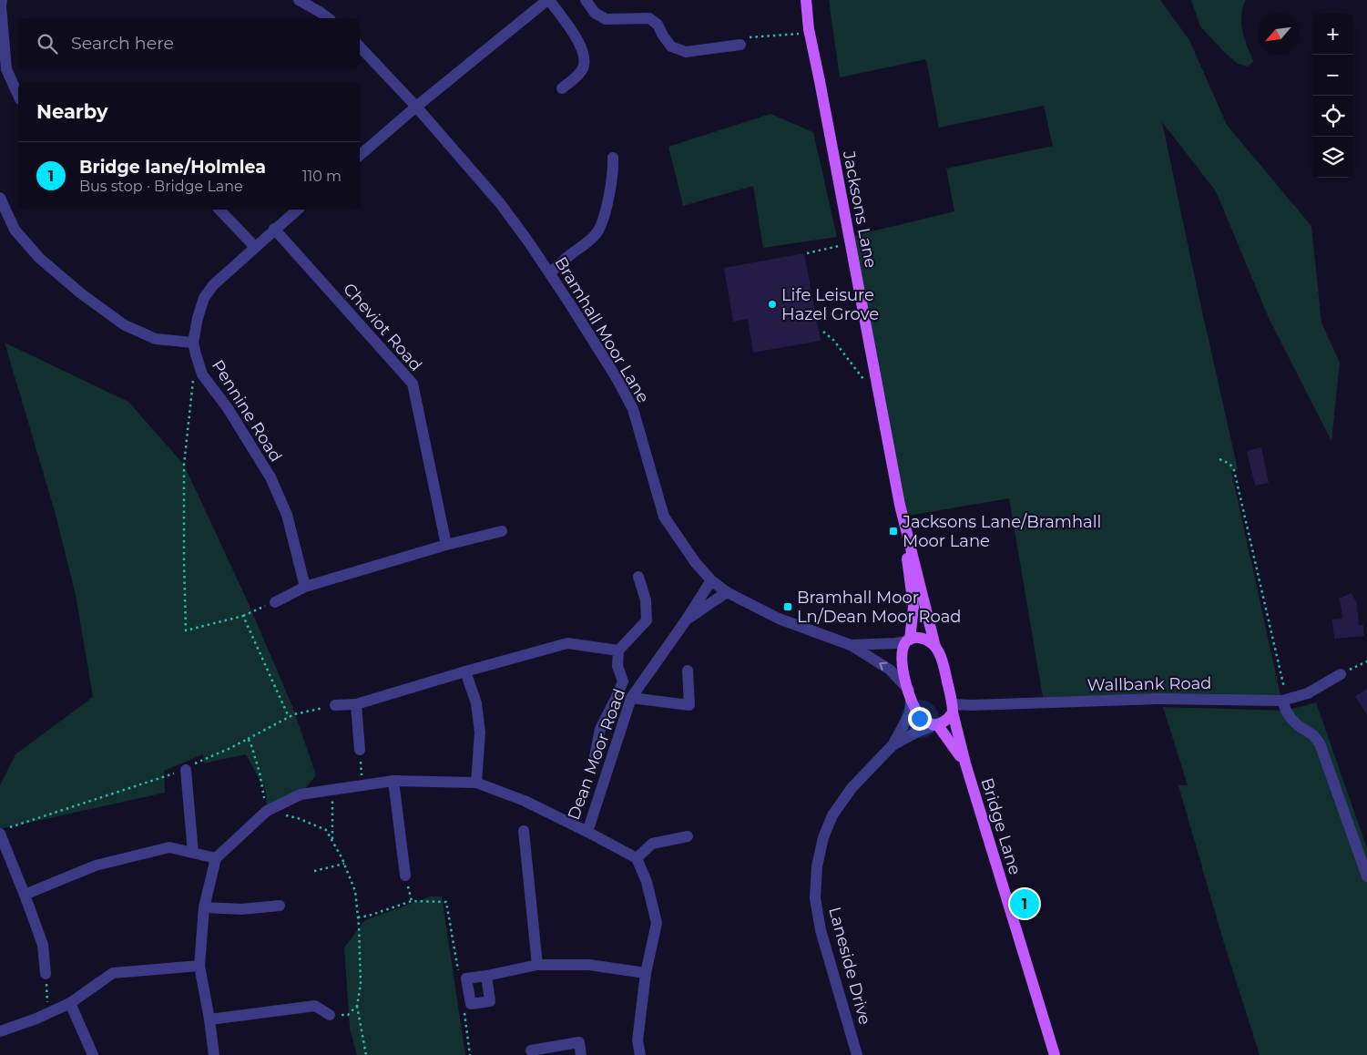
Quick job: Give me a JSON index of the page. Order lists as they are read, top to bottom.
{
  "streets": {
    "main road": ["Jacksons Lane", "Bridge Lane"],
    "street": [
      "Cheviot Road",
      "Bramhall Moor Lane",
      "Pennine Road",
      "Wallbank Road",
      "Dean Moor Road",
      "Laneside Drive"
    ]
  },
  "crossings": [
    ["Jacksons Lane", "Bramhall Moor Lane"],
    ["Jacksons Lane", "Bridge Lane"],
    ["Jacksons Lane", "Laneside Drive"],
    ["Cheviot Road", "Pennine Road"],
    ["Bramhall Moor Lane", "Dean Moor Road"],
    ["Bramhall Moor Lane", "Bridge Lane"],
    ["Bramhall Moor Lane", "Laneside Drive"],
    ["Wallbank Road", "Bridge Lane"],
    ["Bridge Lane", "Laneside Drive"]
  ],
  "places": {
    "other": ["Life Leisure Hazel Grove"],
    "transit": ["Jacksons Lane/Bramhall Moor Lane", "Bramhall Moor Ln/Dean Moor Road"]
  },
  "north": "bottom left",
  "page": {
    "map_buttons": ["+", "−"],
    "search": "Search here",
    "heading": "Nearby",
    "list": [
      {
        "mark": "1",
        "name": "Bridge lane/Holmlea",
        "note": "Bus stop · Bridge Lane",
        "value": "110 m"
      }
    ],
    "pins": "1"
  }
}
